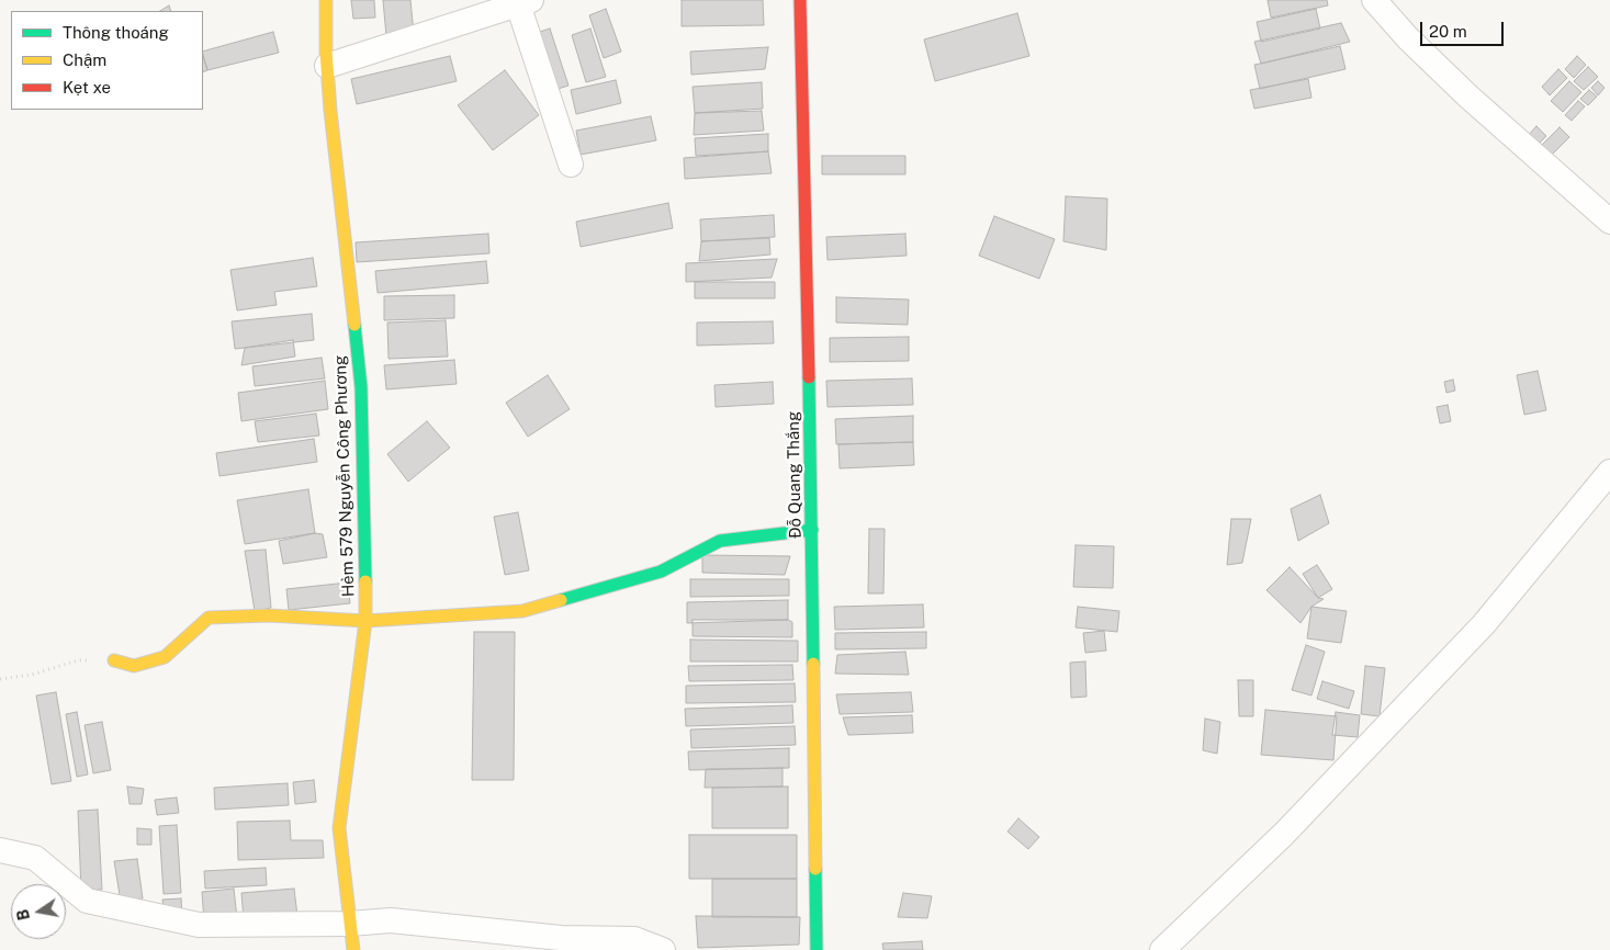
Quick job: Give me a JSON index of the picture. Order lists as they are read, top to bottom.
{
  "streets": {
    "street": ["Đỗ Quang Thắng", "Hẻm 579 Nguyễn Công Phương"]
  },
  "legend": ["Thông thoáng", "Chậm", "Kẹt xe"],
  "scale_bar": "20 m",
  "north": "left"
}
